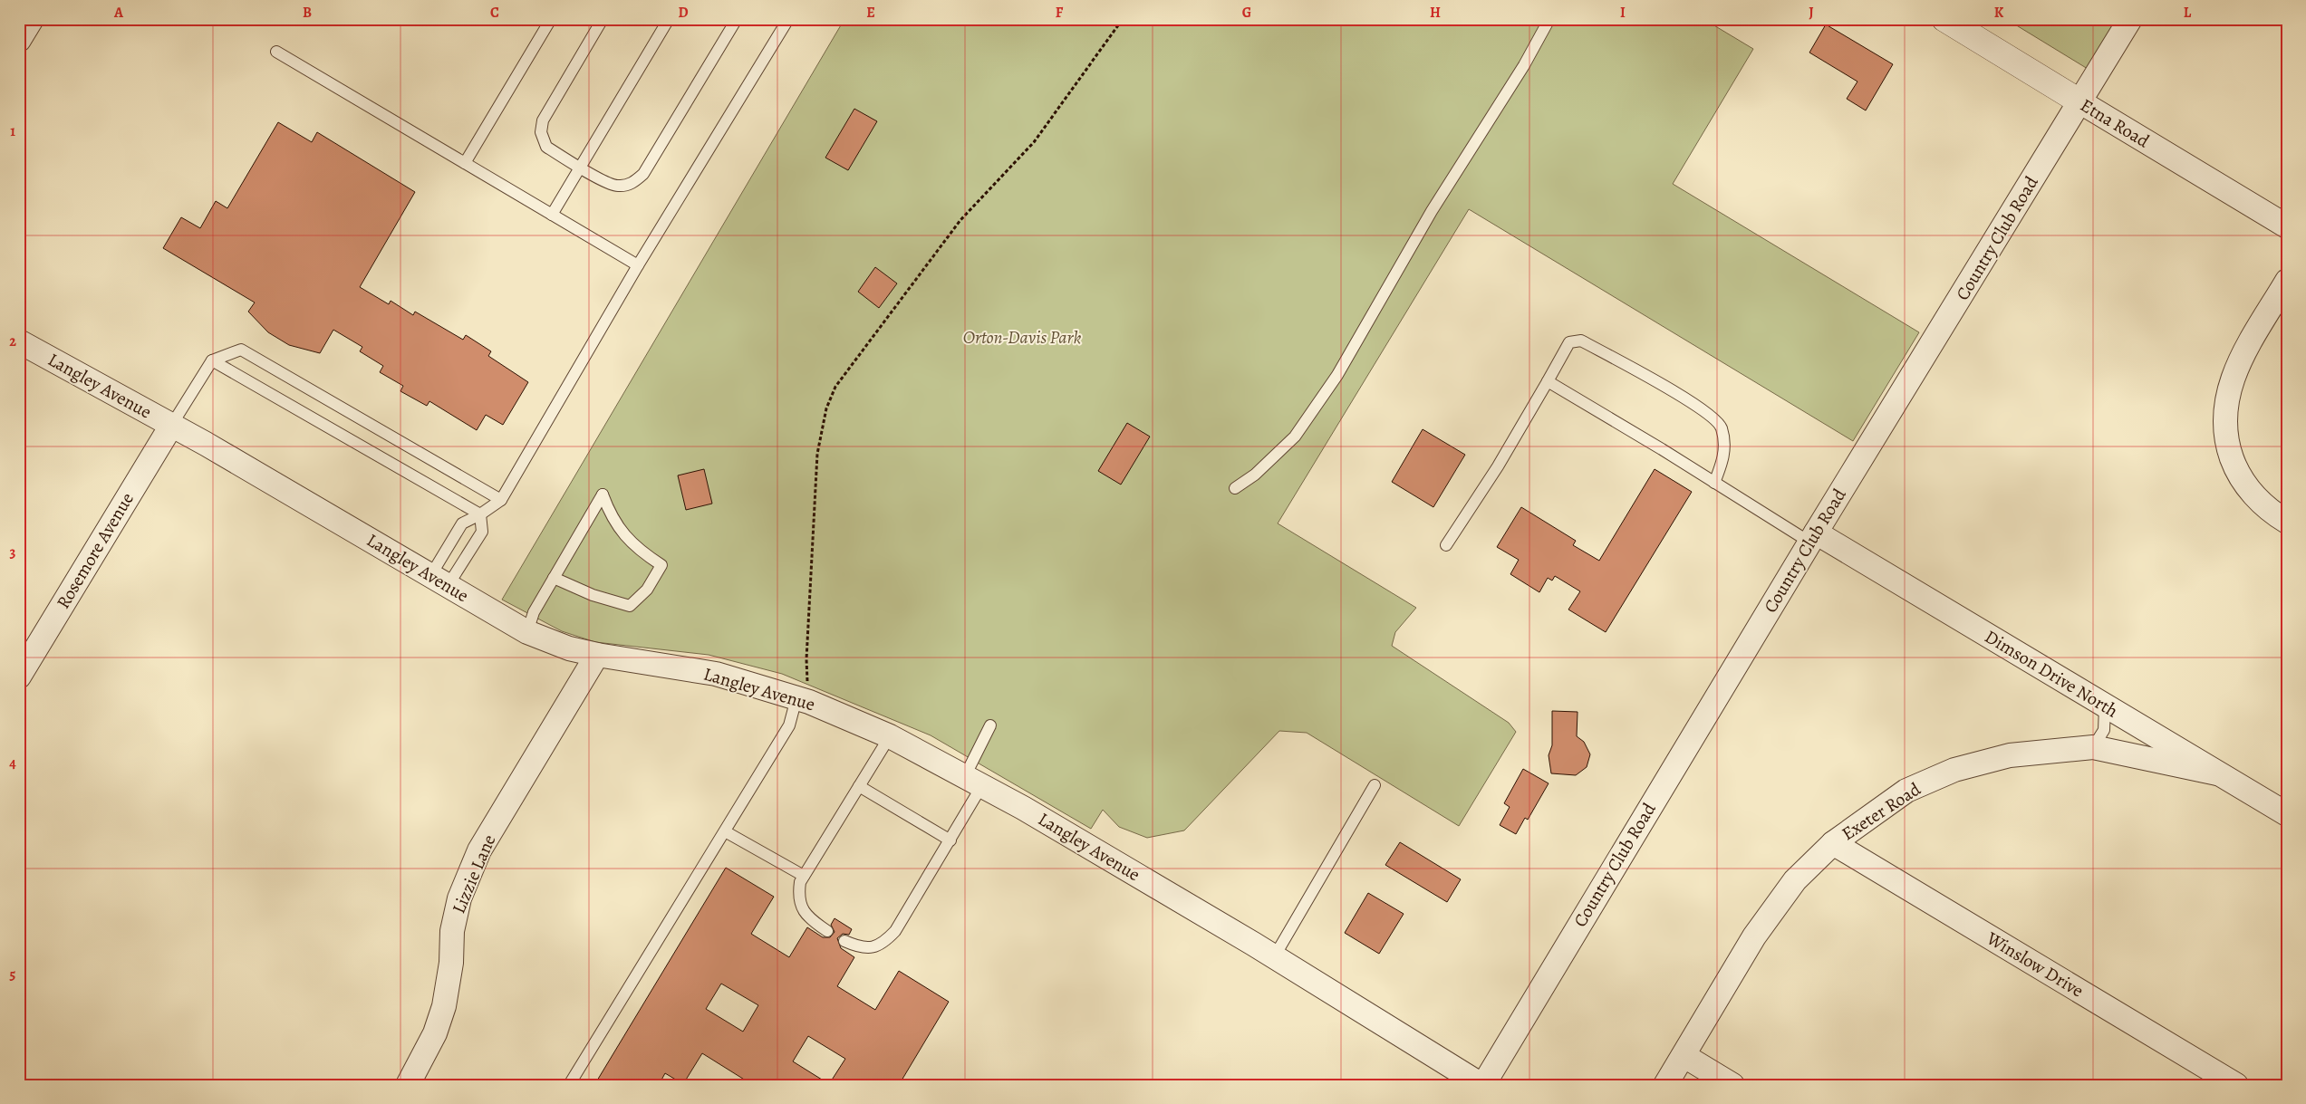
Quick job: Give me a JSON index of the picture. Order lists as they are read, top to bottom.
{
  "streets": {
    "street": [
      "Etna Road",
      "Country Club Road",
      "Langley Avenue",
      "Rosemore Avenue",
      "Dimson Drive North",
      "Exeter Road",
      "Lizzie Lane",
      "Winslow Drive"
    ]
  },
  "crossings": [
    ["Etna Road", "Country Club Road"],
    ["Country Club Road", "Langley Avenue"],
    ["Country Club Road", "Dimson Drive North"],
    ["Langley Avenue", "Rosemore Avenue"],
    ["Langley Avenue", "Lizzie Lane"],
    ["Dimson Drive North", "Exeter Road"],
    ["Exeter Road", "Winslow Drive"]
  ],
  "parks": ["Orton-Davis Park"],
  "grid": {
    "columns": [
      "A",
      "B",
      "C",
      "D",
      "E",
      "F",
      "G",
      "H",
      "I",
      "J",
      "K",
      "L"
    ],
    "rows": [
      "1",
      "2",
      "3",
      "4",
      "5"
    ]
  }
}
